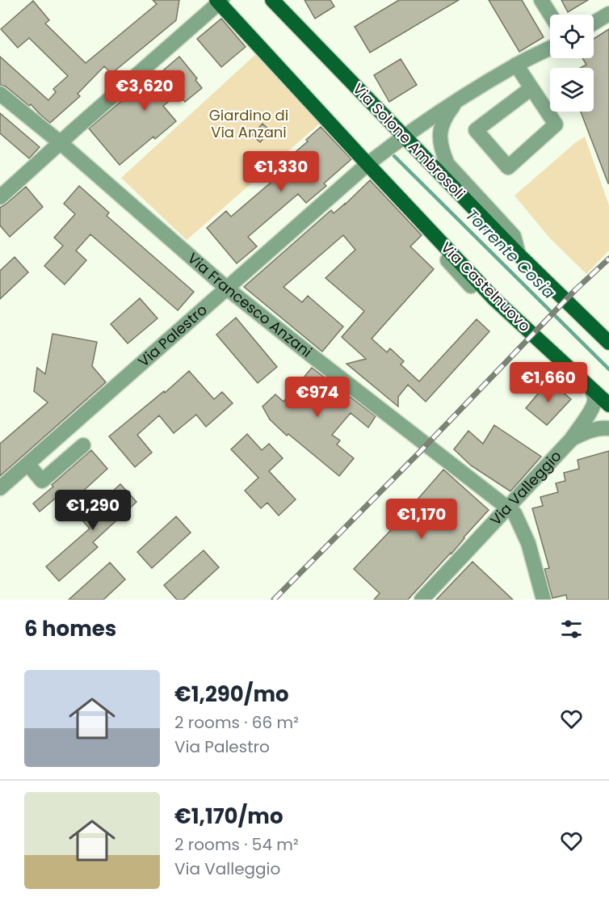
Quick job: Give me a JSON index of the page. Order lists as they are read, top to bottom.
{
  "streets": {
    "main road": ["Via Solone Ambrosoli", "Via Castelnuovo"],
    "street": ["Via Francesco Anzani", "Via Palestro", "Via Valleggio"]
  },
  "crossings": [
    ["Via Solone Ambrosoli", "Via Palestro"],
    ["Via Castelnuovo", "Via Palestro"],
    ["Via Castelnuovo", "Via Valleggio"],
    ["Via Francesco Anzani", "Via Palestro"],
    ["Via Francesco Anzani", "Via Valleggio"]
  ],
  "water": ["Torrente Cosia"],
  "parks": ["Giardino di Via Anzani"],
  "page": {
    "price": [
      "€3,620",
      "€1,330",
      "€1,660",
      "€974",
      "€1,290",
      "€1,170"
    ],
    "heading": "6 homes",
    "list": [
      {
        "name": "€1,290/mo",
        "note": "2 rooms · 66 m² · Via Palestro"
      },
      {
        "name": "€1,170/mo",
        "note": "2 rooms · 54 m² · Via Valleggio"
      }
    ]
  }
}
